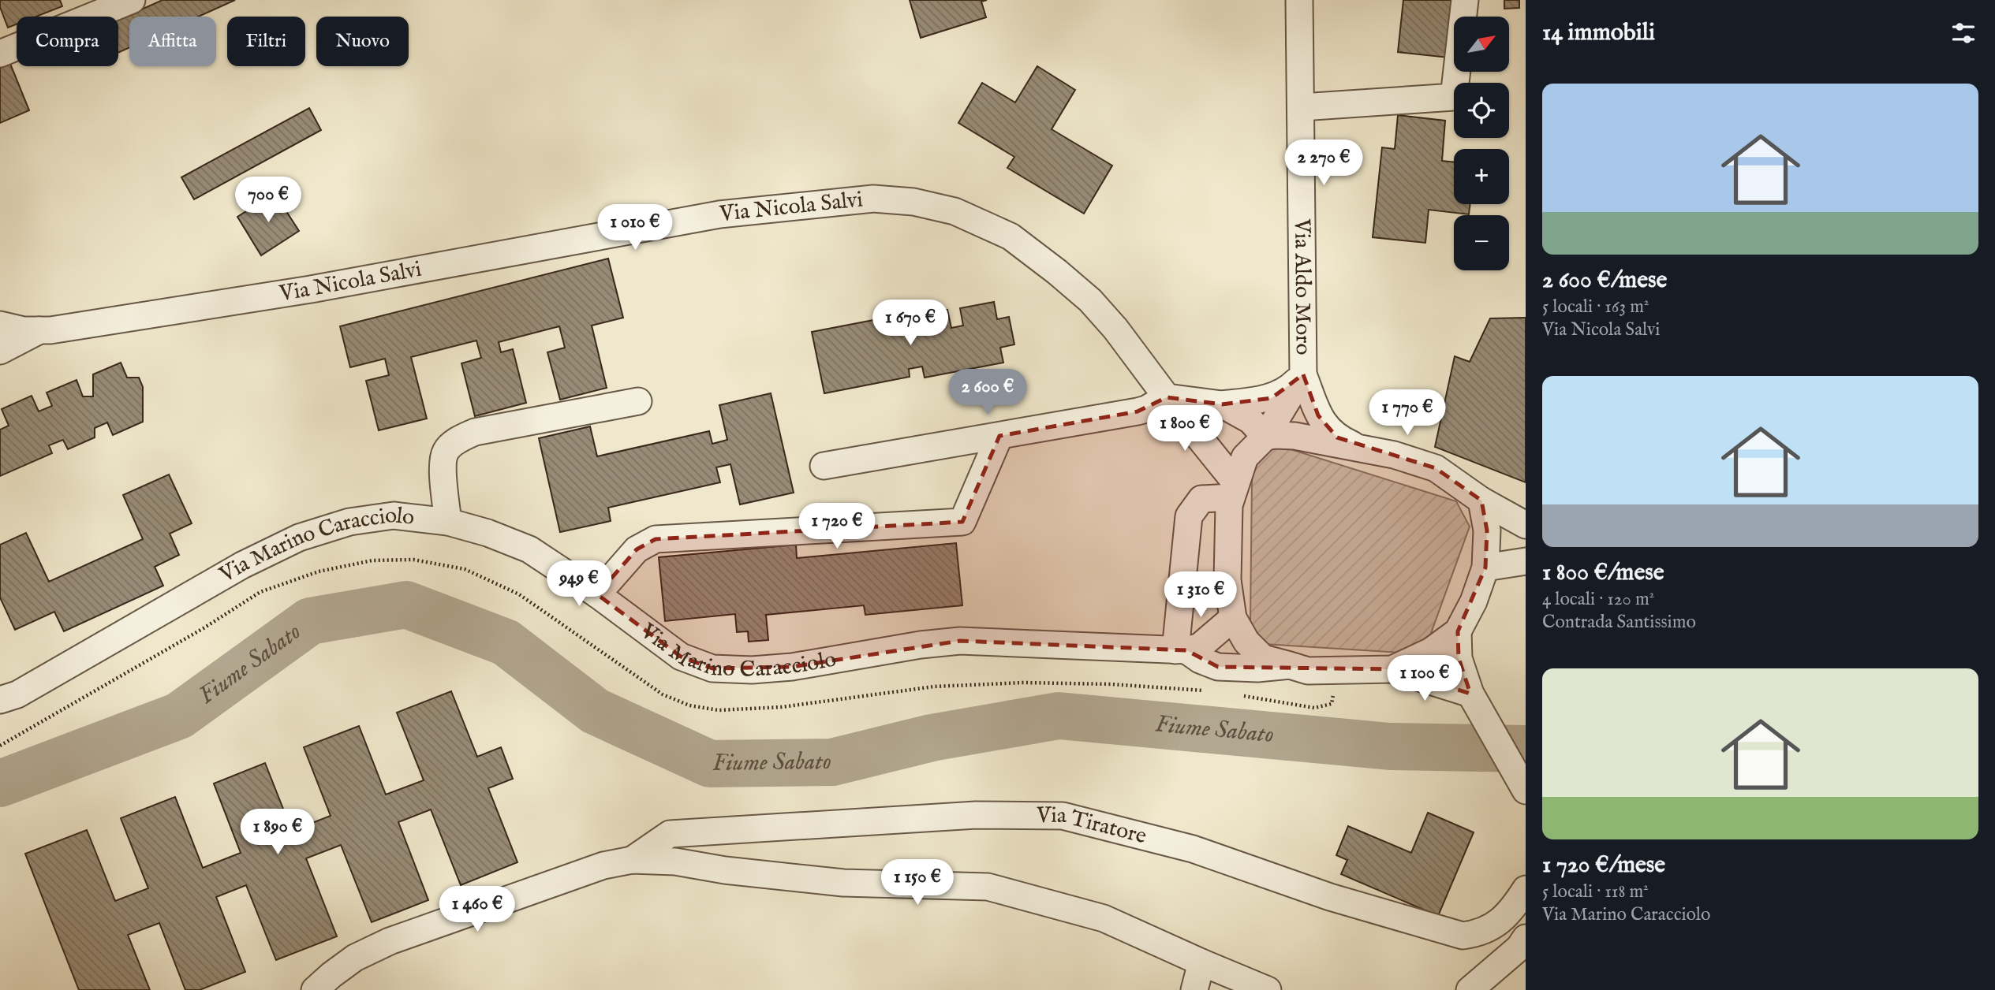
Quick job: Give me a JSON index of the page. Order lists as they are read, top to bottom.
{
  "streets": {
    "street": [
      "Via Nicola Salvi",
      "Via Aldo Moro",
      "Via Marino Caracciolo",
      "Via Tiratore"
    ]
  },
  "water": ["Fiume Sabato"],
  "north": "top right",
  "page": {
    "heading": "14 immobili",
    "map_buttons": ["+", "−"],
    "chip": [
      "Compra",
      "Affitta",
      "Filtri",
      "Nuovo"
    ],
    "list": [
      {
        "name": "2 600 €/mese",
        "note": "5 locali · 163 m² · Via Nicola Salvi"
      },
      {
        "name": "1 800 €/mese",
        "note": "4 locali · 120 m² · Contrada Santissimo"
      },
      {
        "name": "1 720 €/mese",
        "note": "5 locali · 118 m² · Via Marino Caracciolo"
      }
    ],
    "price": [
      "2 270 €",
      "700 €",
      "1 010 €",
      "1 670 €",
      "2 600 €",
      "1 770 €",
      "1 800 €",
      "1 720 €",
      "949 €",
      "1 310 €",
      "1 100 €",
      "1 890 €",
      "1 150 €",
      "1 460 €"
    ]
  }
}
